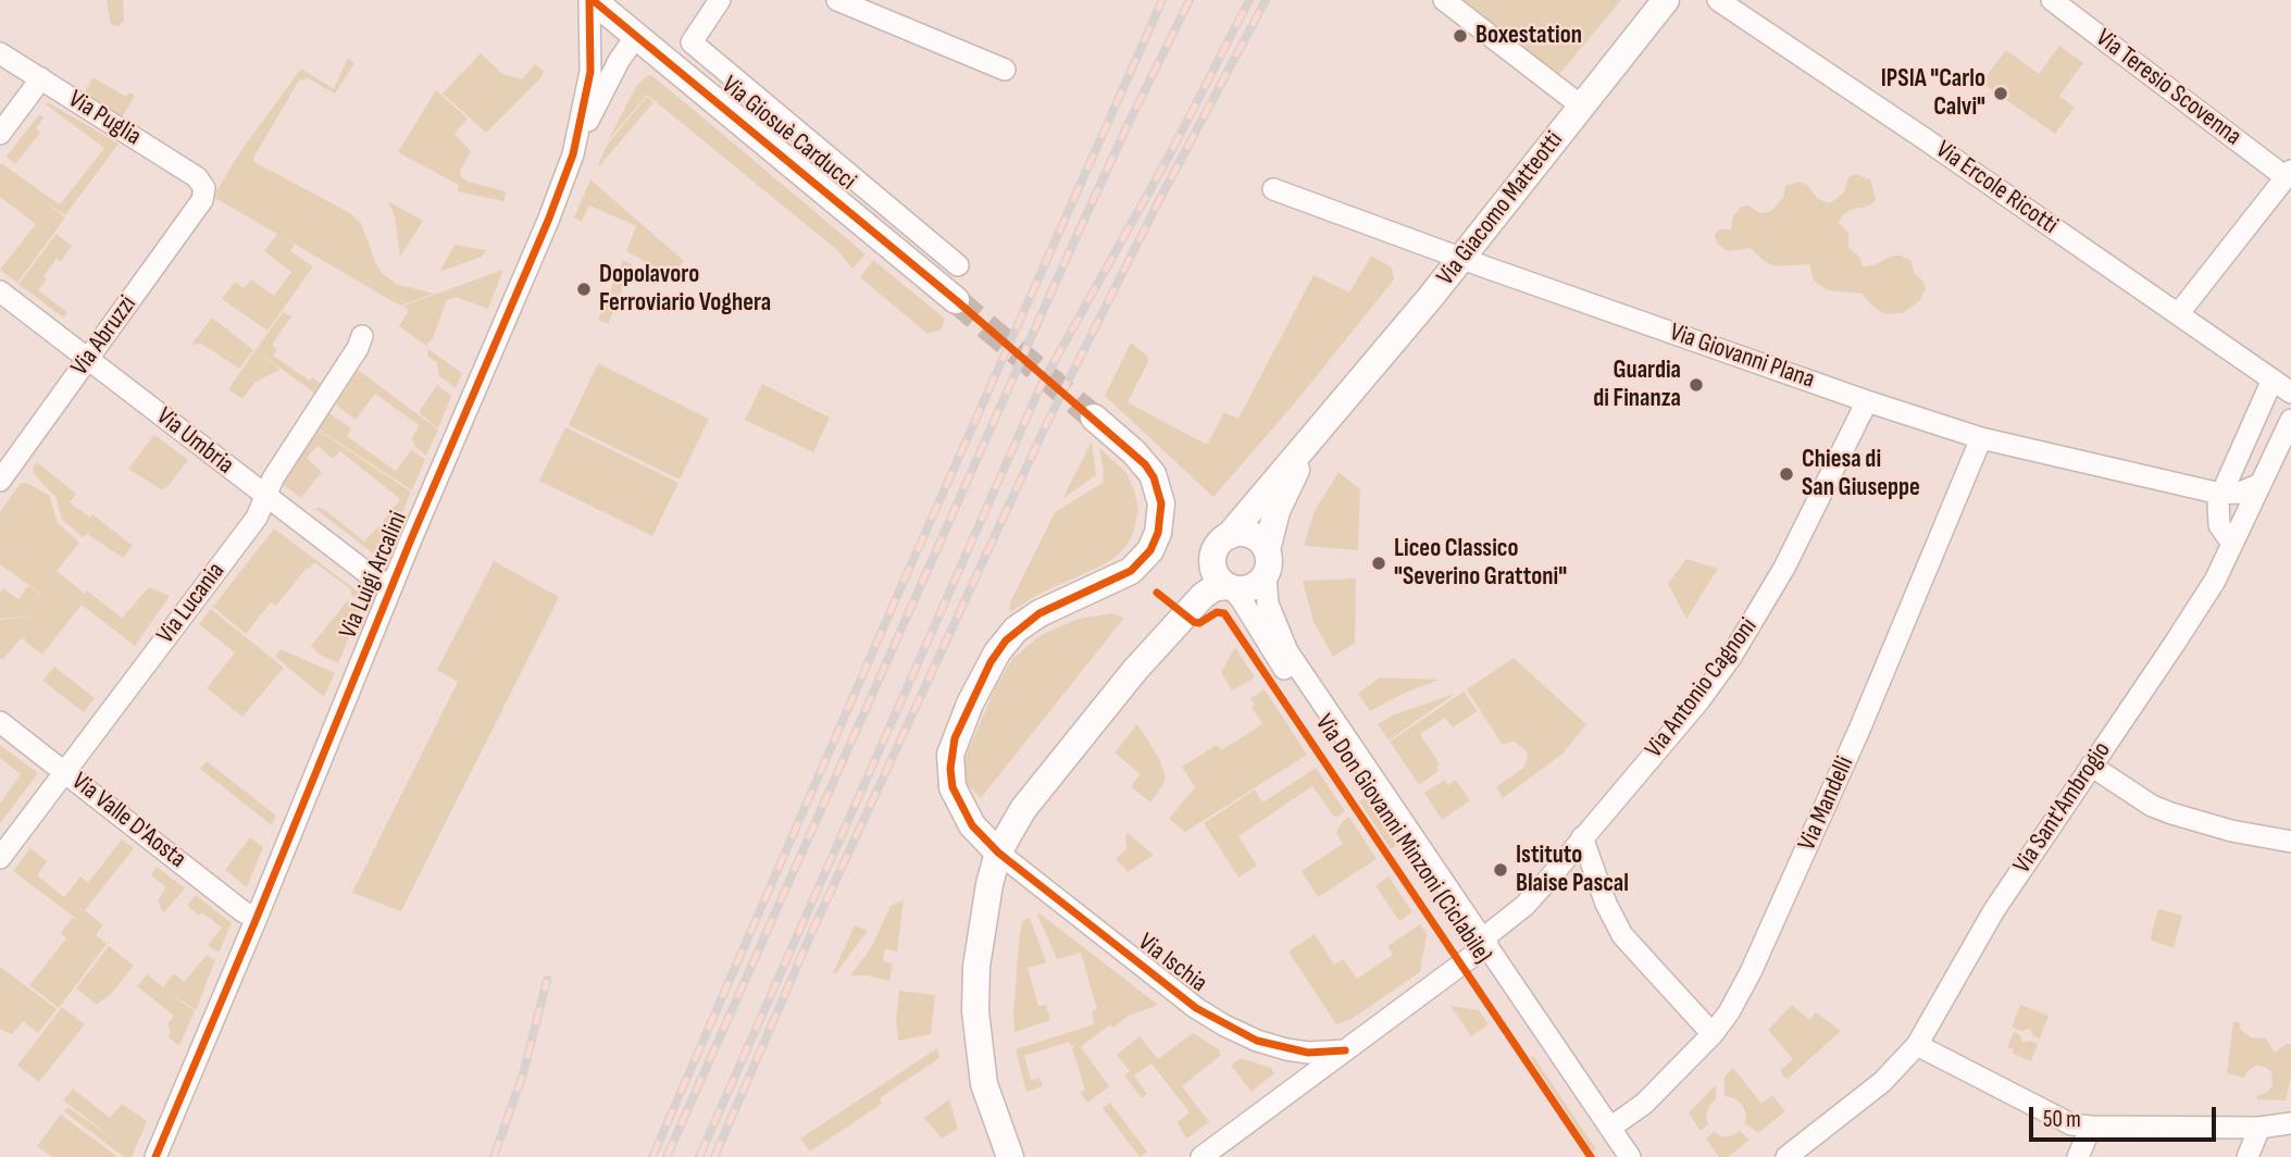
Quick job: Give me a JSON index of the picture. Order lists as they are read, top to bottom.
{
  "streets": {
    "street": [
      "Via Teresio Scovenna",
      "Via Puglia",
      "Via Giosuè Carducci",
      "Via Ercole Ricotti",
      "Via Giacomo Matteotti",
      "Via Abruzzi",
      "Via Giovanni Plana",
      "Via Umbria",
      "Via Luigi Arcalini",
      "Via Lucania",
      "Via Antonio Cagnoni",
      "Via Mandelli",
      "Via Sant'Ambrogio",
      "Via Valle D'Aosta",
      "Via Ischia"
    ],
    "cycle path": ["Via Don Giovanni Minzoni (Ciclabile)"]
  },
  "crossings": [
    ["Via Puglia", "Via Abruzzi"],
    ["Via Giosuè Carducci", "Via Luigi Arcalini"],
    ["Via Giacomo Matteotti", "Via Giovanni Plana"],
    ["Via Abruzzi", "Via Umbria"],
    ["Via Giovanni Plana", "Via Antonio Cagnoni"],
    ["Via Giovanni Plana", "Via Mandelli"],
    ["Via Umbria", "Via Luigi Arcalini"],
    ["Via Umbria", "Via Lucania"],
    ["Via Luigi Arcalini", "Via Valle D'Aosta"],
    ["Via Lucania", "Via Valle D'Aosta"],
    ["Via Antonio Cagnoni", "Via Ischia"]
  ],
  "places": [
    "Boxestation",
    "IPSIA \"Carlo Calvi\"",
    "Dopolavoro Ferroviario Voghera",
    "Guardia di Finanza",
    "Chiesa di San Giuseppe",
    "Liceo Classico \"Severino Grattoni\"",
    "Istituto Blaise Pascal"
  ],
  "scale_bar": "50 m"
}
